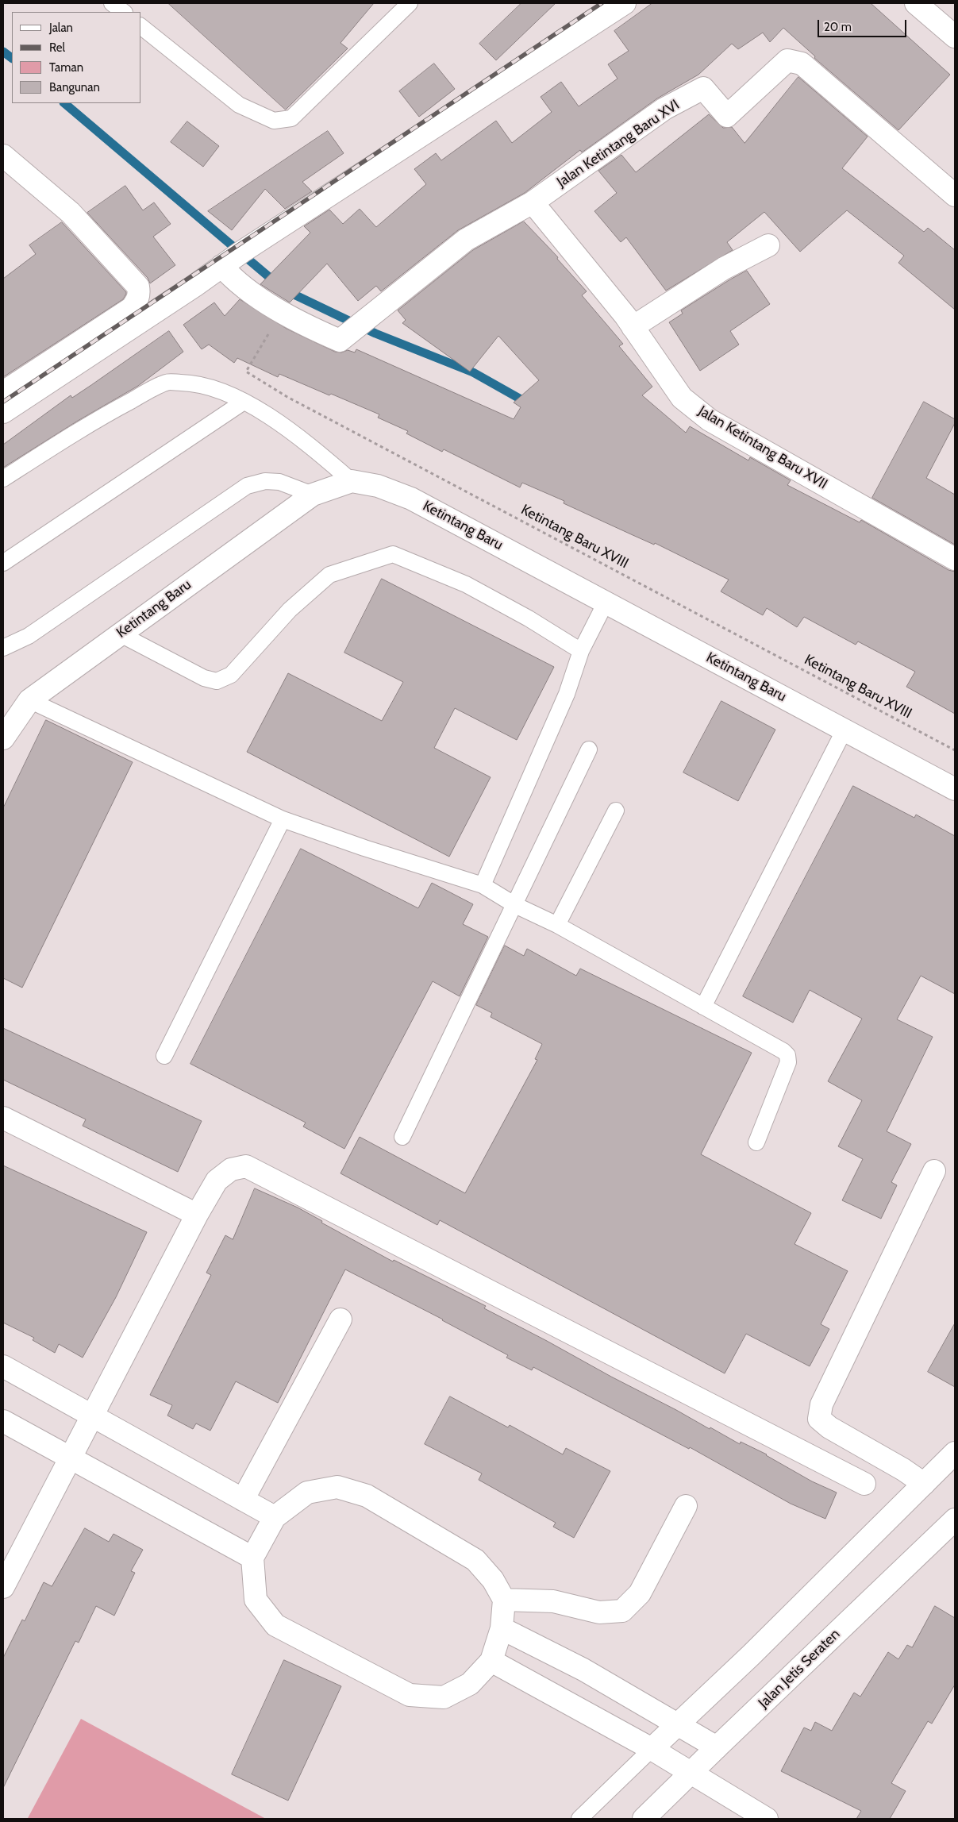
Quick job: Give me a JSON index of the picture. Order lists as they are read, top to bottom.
{
  "streets": {
    "street": [
      "Jalan Ketintang Baru XVI",
      "Jalan Ketintang Baru XVII",
      "Ketintang Baru",
      "Jalan Jetis Seraten"
    ],
    "path": ["Ketintang Baru XVIII"]
  },
  "crossings": [
    ["Jalan Ketintang Baru XVI", "Jalan Ketintang Baru XVII"],
    ["Jalan Ketintang Baru XVI", "Ketintang Baru XVIII"]
  ],
  "legend": [
    "Jalan",
    "Rel",
    "Taman",
    "Bangunan"
  ],
  "scale_bar": "20 m"
}
